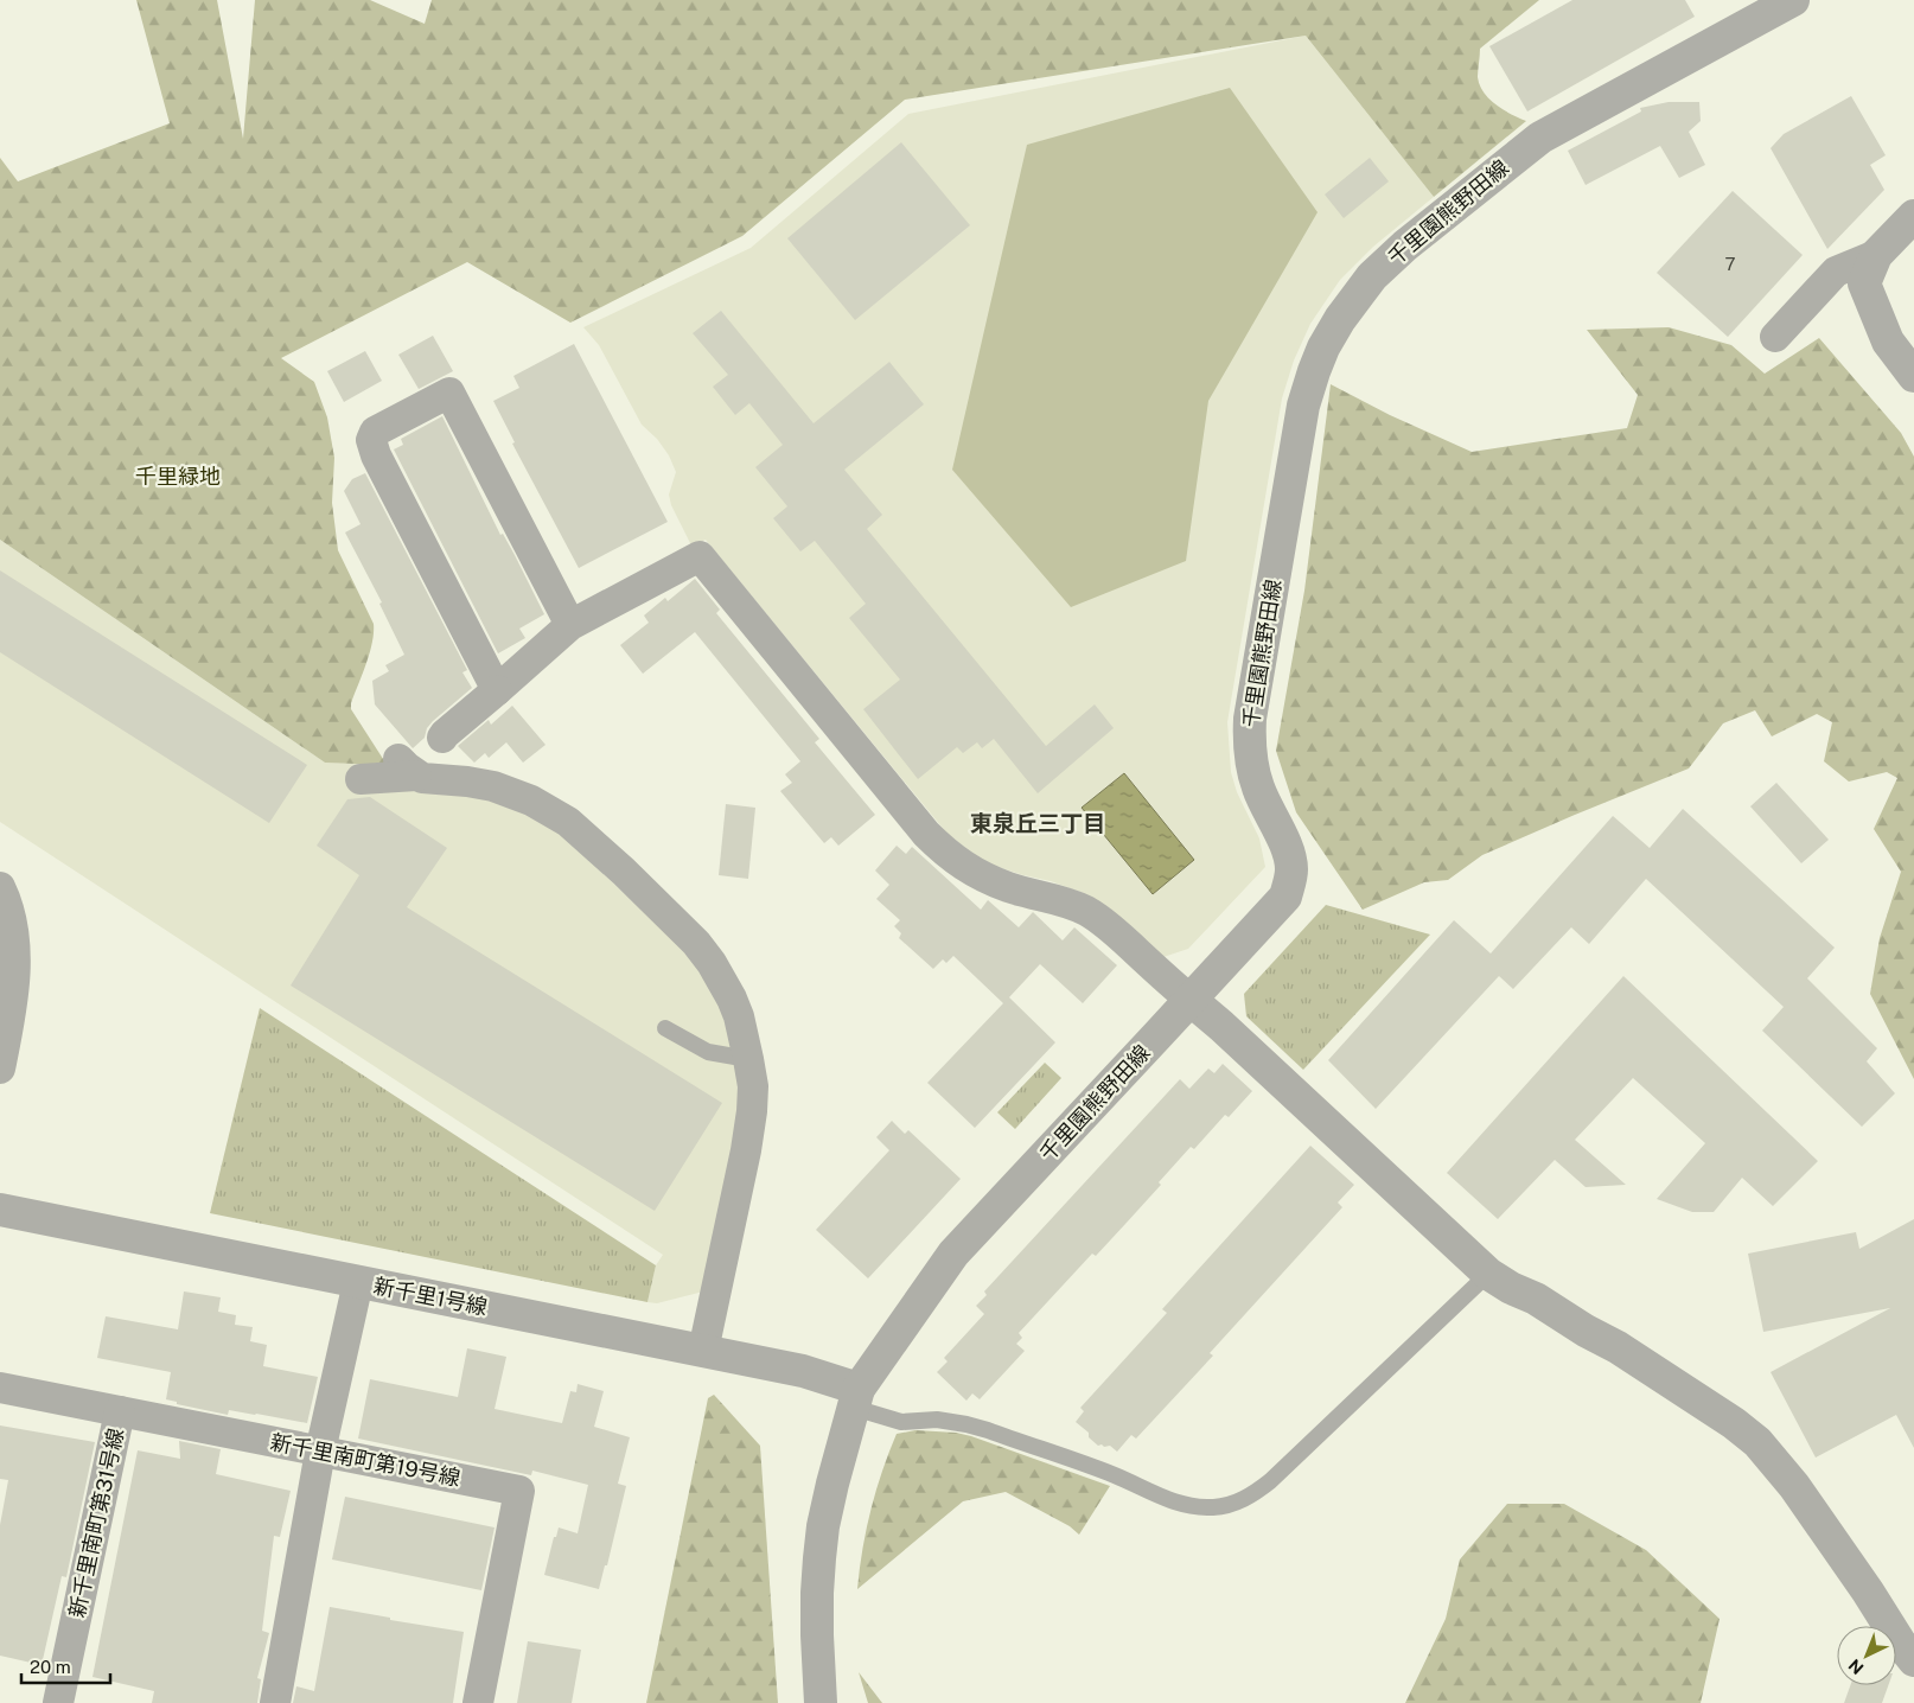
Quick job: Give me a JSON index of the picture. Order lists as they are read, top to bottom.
{
  "streets": {
    "street": [
      "千里園熊野田線",
      "新千里1号線",
      "新千里南町第19号線",
      "新千里南町第31号線"
    ]
  },
  "crossings": [
    ["千里園熊野田線", "新千里1号線"],
    ["新千里南町第19号線", "新千里南町第31号線"]
  ],
  "districts": ["東泉丘三丁目"],
  "parks": ["千里緑地"],
  "house_numbers": ["7"],
  "scale_bar": "20 m",
  "north": "bottom left"
}
